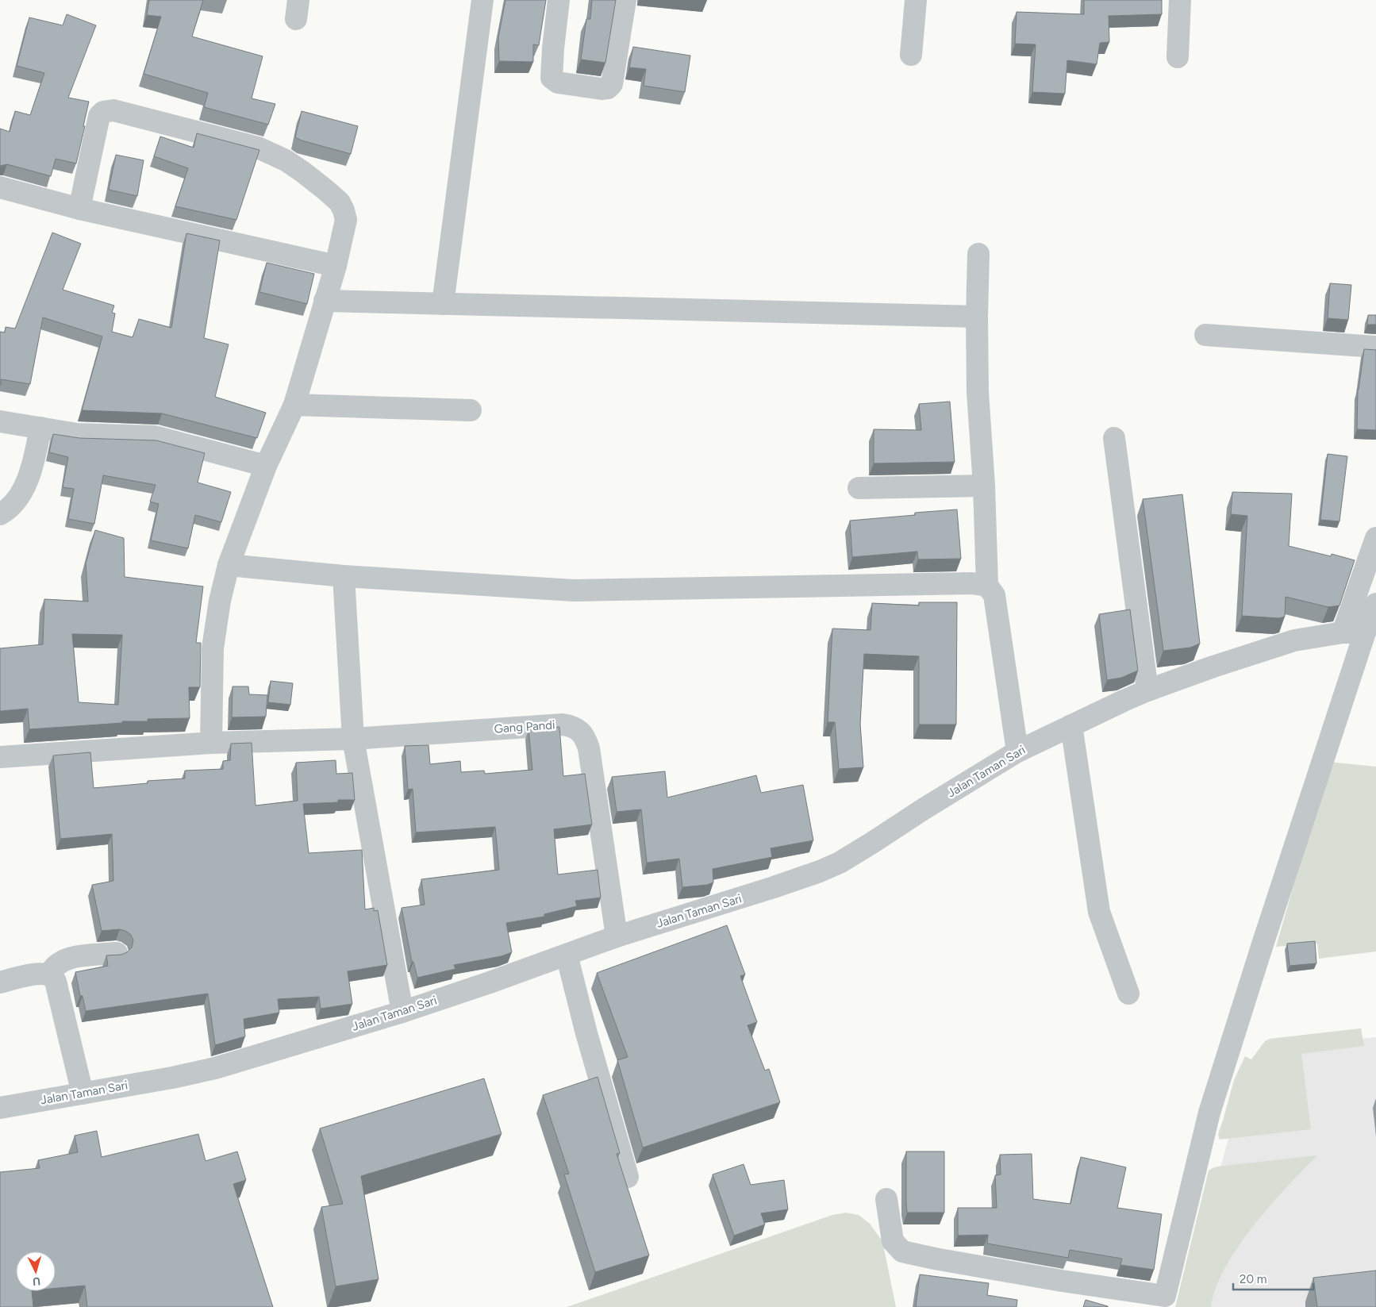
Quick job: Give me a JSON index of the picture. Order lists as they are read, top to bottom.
{
  "streets": {
    "street": ["Gang Pandi", "Jalan Taman Sari"]
  },
  "crossings": [
    ["Gang Pandi", "Jalan Taman Sari"]
  ],
  "scale_bar": "20 m",
  "north": "bottom"
}
